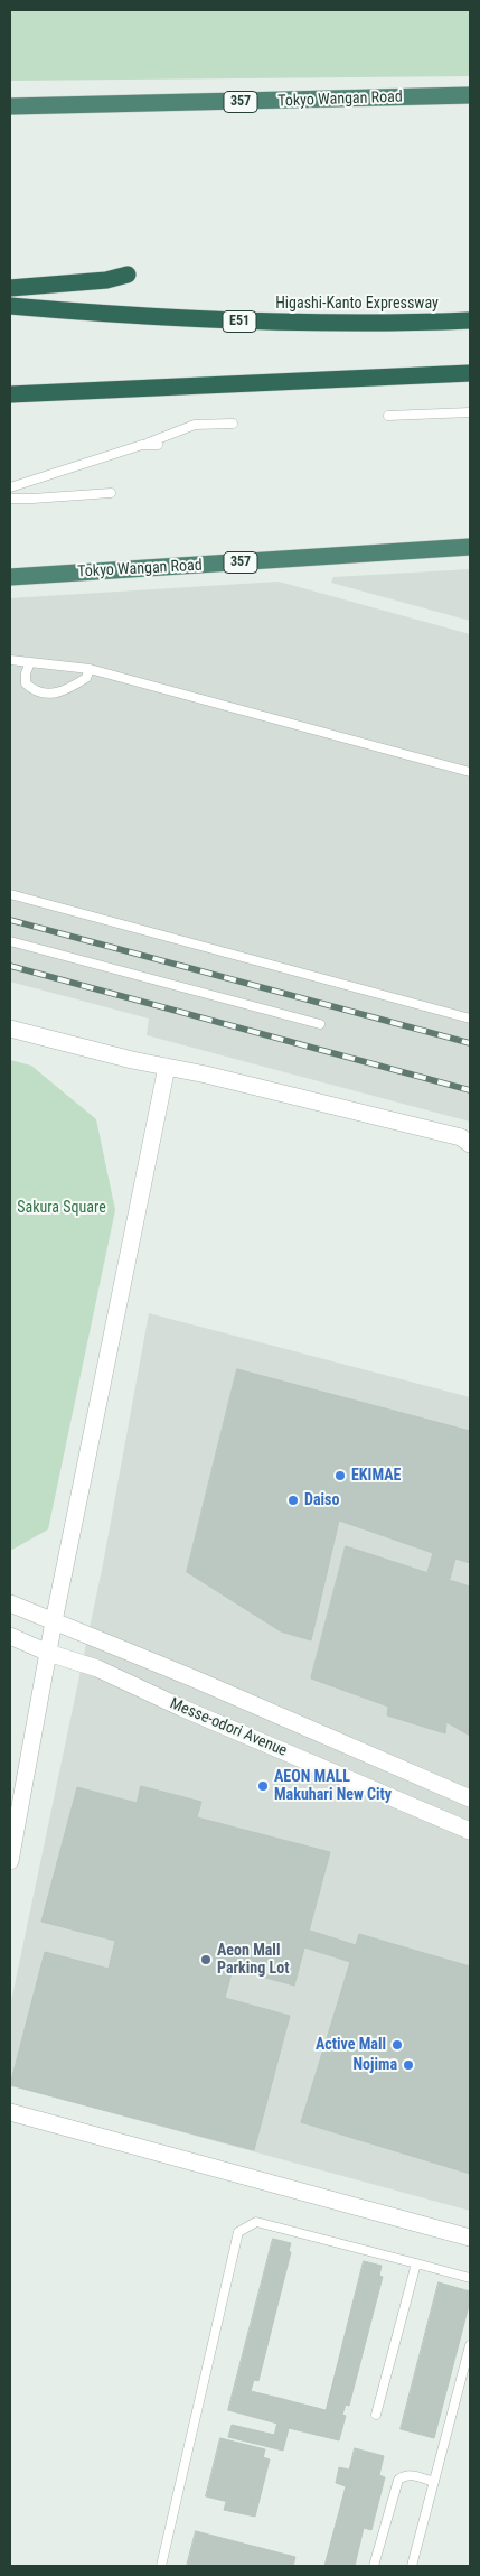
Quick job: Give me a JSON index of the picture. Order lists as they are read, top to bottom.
{
  "streets": {
    "highway": [
      "Tokyo Wangan Road",
      "357",
      "Higashi-Kanto Expressway",
      "E51"
    ],
    "street": ["Messe-odori Avenue"]
  },
  "parks": ["Sakura Square"],
  "places": [
    "EKIMAE",
    "Daiso",
    "AEON MALL Makuhari New City",
    "Aeon Mall Parking Lot",
    "Active Mall",
    "Nojima"
  ]
}
